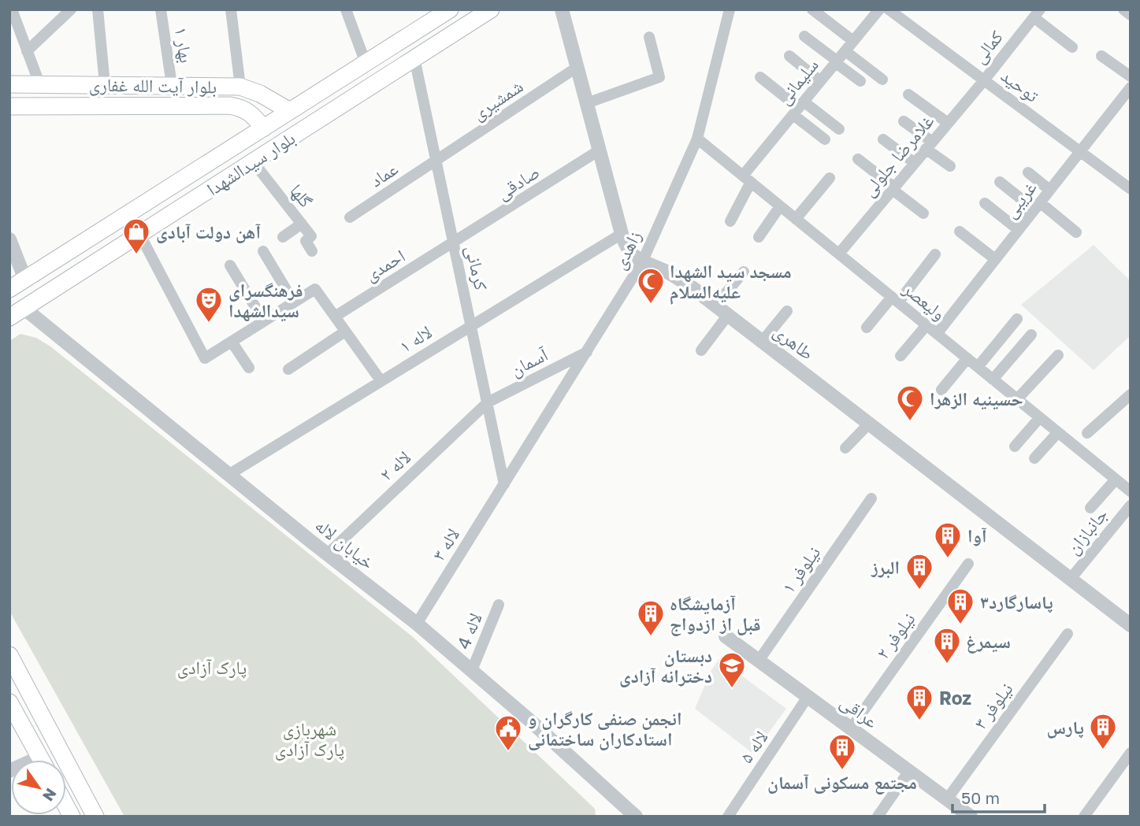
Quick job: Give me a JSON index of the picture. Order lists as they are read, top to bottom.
{
  "streets": {
    "main road": ["بلوار آیت الله غفاری", "بلوار سیدالشهدا"],
    "street": [
      "بهار ۱",
      "کمالی",
      "سلیمانی",
      "توحید",
      "شمشیری",
      "غلامرضا جلولی",
      "عماد",
      "صادقی",
      "گلها",
      "غریبی",
      "زاهدی",
      "احمدی",
      "کرمانی",
      "ولیعصر",
      "لاله ۱",
      "طاهری",
      "آسمان",
      "لاله ۲",
      "جانبازان",
      "خیابان لاله",
      "لاله ۳",
      "نیلوفر ۱",
      "لاله 4",
      "نیلوفر ۲",
      "نیلوفر ۳",
      "عراقی",
      "لاله ۵"
    ]
  },
  "crossings": [
    ["بهار ۱", "بلوار آیت الله غفاری"],
    ["کمالی", "توحید"],
    ["کمالی", "غلامرضا جلولی"],
    ["سلیمانی", "ولیعصر"],
    ["بلوار آیت الله غفاری", "بلوار سیدالشهدا"],
    ["توحید", "غلامرضا جلولی"],
    ["توحید", "غریبی"],
    ["شمشیری", "عماد"],
    ["شمشیری", "کرمانی"],
    ["شمشیری", "طاهری"],
    ["غلامرضا جلولی", "ولیعصر"],
    ["بلوار سیدالشهدا", "گلها"],
    ["بلوار سیدالشهدا", "کرمانی"],
    ["بلوار سیدالشهدا", "خیابان لاله"],
    ["عماد", "کرمانی"],
    ["صادقی", "احمدی"],
    ["صادقی", "کرمانی"],
    ["صادقی", "طاهری"],
    ["غریبی", "ولیعصر"],
    ["زاهدی", "کرمانی"],
    ["زاهدی", "ولیعصر"],
    ["زاهدی", "طاهری"],
    ["زاهدی", "آسمان"],
    ["زاهدی", "لاله ۳"],
    ["احمدی", "کرمانی"],
    ["کرمانی", "لاله ۱"],
    ["کرمانی", "آسمان"],
    ["کرمانی", "لاله ۲"],
    ["کرمانی", "لاله ۳"],
    ["لاله ۱", "طاهری"],
    ["لاله ۱", "خیابان لاله"],
    ["طاهری", "جانبازان"],
    ["آسمان", "لاله ۲"],
    ["لاله ۲", "خیابان لاله"],
    ["خیابان لاله", "لاله ۳"],
    ["خیابان لاله", "لاله 4"],
    ["نیلوفر ۱", "عراقی"],
    ["نیلوفر ۲", "عراقی"],
    ["نیلوفر ۳", "عراقی"],
    ["عراقی", "لاله ۵"]
  ],
  "parks": ["پارک آزادی", "شهربازی پارک آزادی"],
  "places": {
    "shop": ["آهن دولت آبادی"],
    "mosque": ["مسجد سید الشهدا علیه‌السلام", "حسینیه الزهرا"],
    "theatre": ["فرهنگسرای سیدالشهدا"],
    "building": [
      "آوا",
      "البرز",
      "پاسارگارد۳",
      "آزمایشگاه قبل از ازدواج",
      "سیمرغ",
      "Roz",
      "پارس",
      "مجتمع مسکونی آسمان"
    ],
    "school or university": ["دبستان دخترانه آزادی"],
    "public building": ["انجمن صنفی کارگران و استادکاران ساختمانی"]
  },
  "scale_bar": "50 m",
  "north": "bottom right"
}
